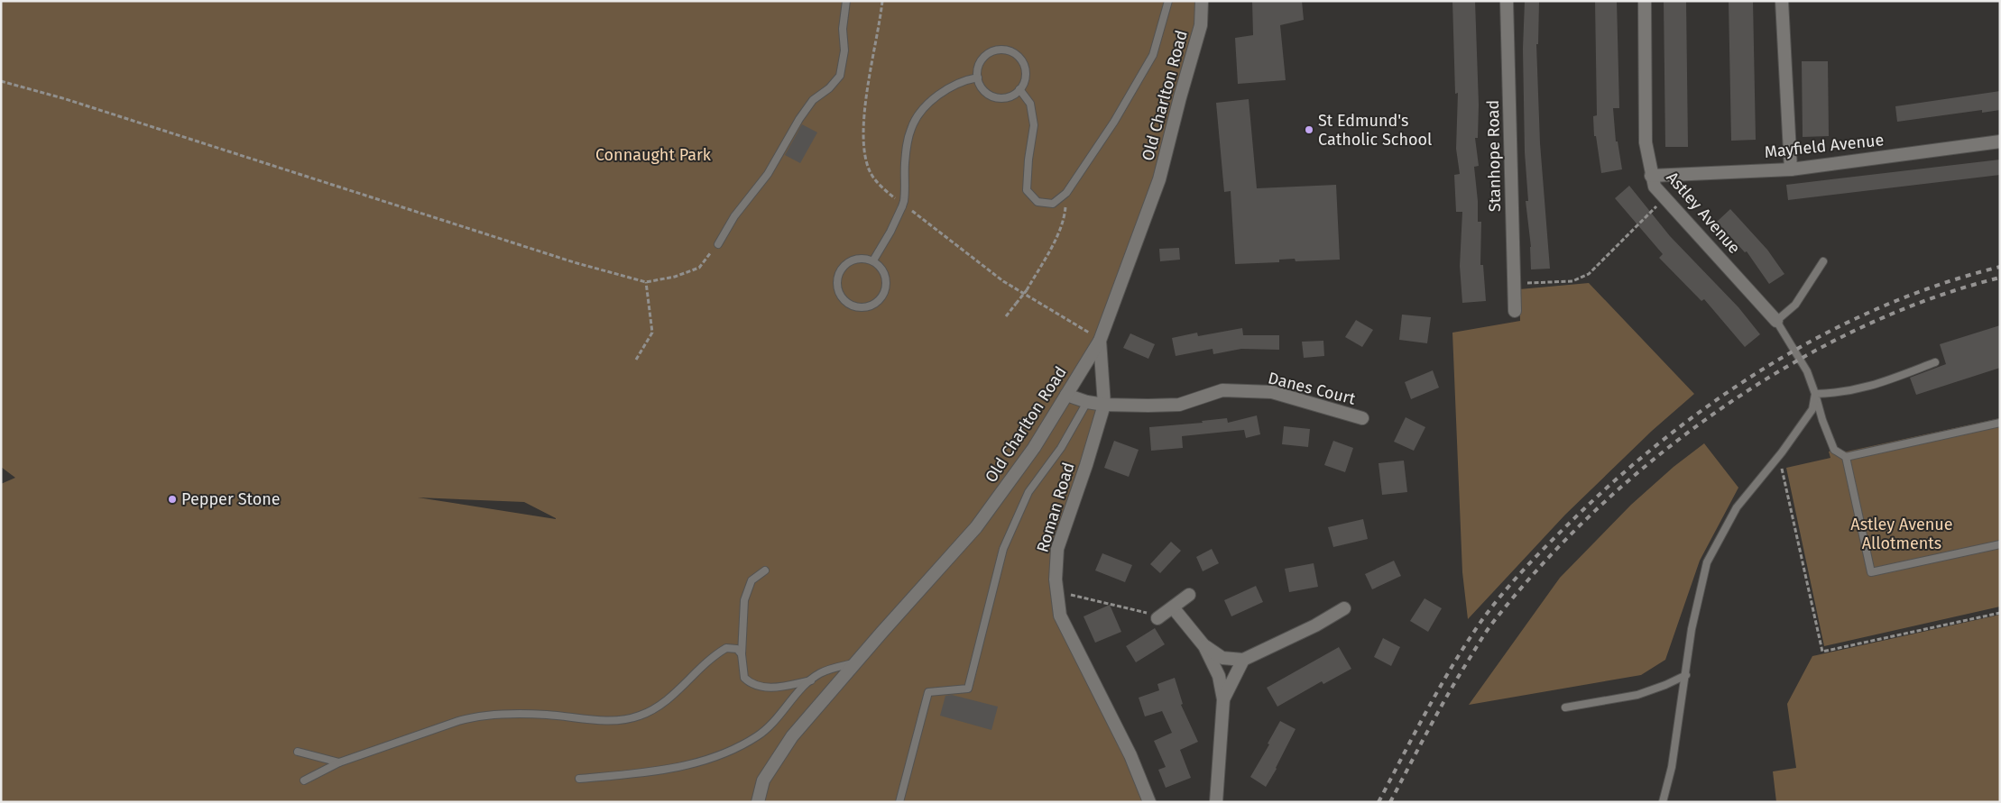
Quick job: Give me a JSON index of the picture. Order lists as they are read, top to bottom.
{
  "streets": {
    "street": [
      "Old Charlton Road",
      "Mayfield Avenue",
      "Stanhope Road",
      "Astley Avenue",
      "Danes Court",
      "Roman Road"
    ]
  },
  "crossings": [
    ["Old Charlton Road", "Danes Court"],
    ["Old Charlton Road", "Roman Road"],
    ["Mayfield Avenue", "Astley Avenue"],
    ["Danes Court", "Roman Road"]
  ],
  "parks": ["Connaught Park", "Astley Avenue Allotments"],
  "places": ["St Edmund's Catholic School", "Pepper Stone"]
}
